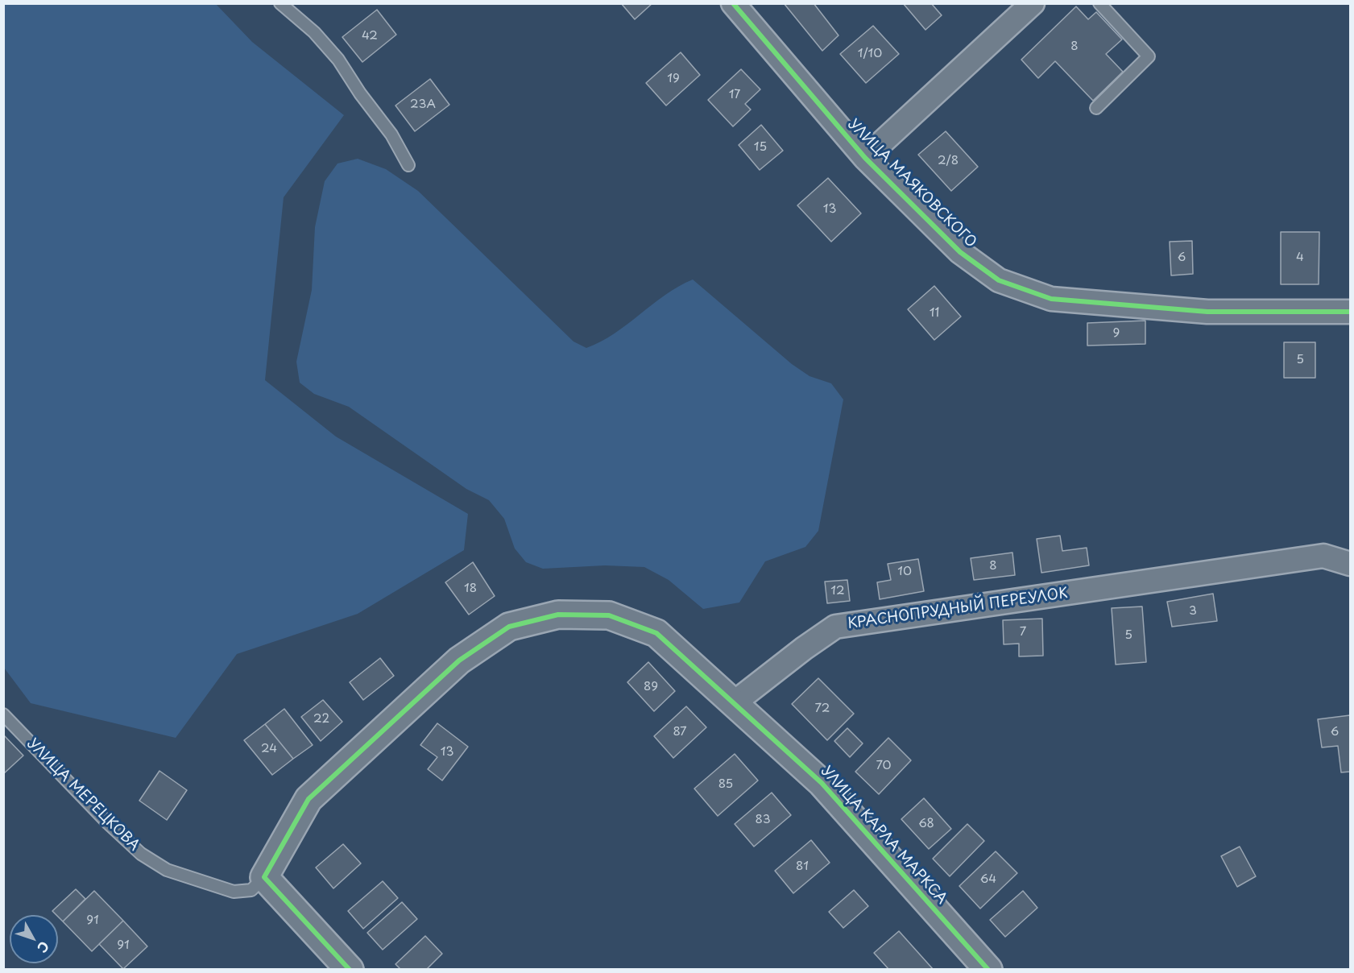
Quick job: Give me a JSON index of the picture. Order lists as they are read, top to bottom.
{
  "streets": {
    "street": ["УЛИЦА МАЯКОВСКОГО", "КРАСНОПРУДНЫЙ ПЕРЕУЛОК", "УЛИЦА КАРЛА МАРКСА"],
    "lane": ["УЛИЦА МЕРЕЦКОВА"]
  },
  "crossings": [
    ["КРАСНОПРУДНЫЙ ПЕРЕУЛОК", "УЛИЦА КАРЛА МАРКСА"]
  ],
  "house_numbers": [
    "42",
    "8",
    "1/10",
    "19",
    "17",
    "23А",
    "15",
    "2/8",
    "13",
    "6",
    "4",
    "11",
    "9",
    "5",
    "8",
    "10",
    "18",
    "12",
    "3",
    "7",
    "5",
    "89",
    "72",
    "22",
    "87",
    "6",
    "24",
    "13",
    "70",
    "85",
    "83",
    "68",
    "81",
    "64",
    "91",
    "91"
  ],
  "north": "bottom right"
}
